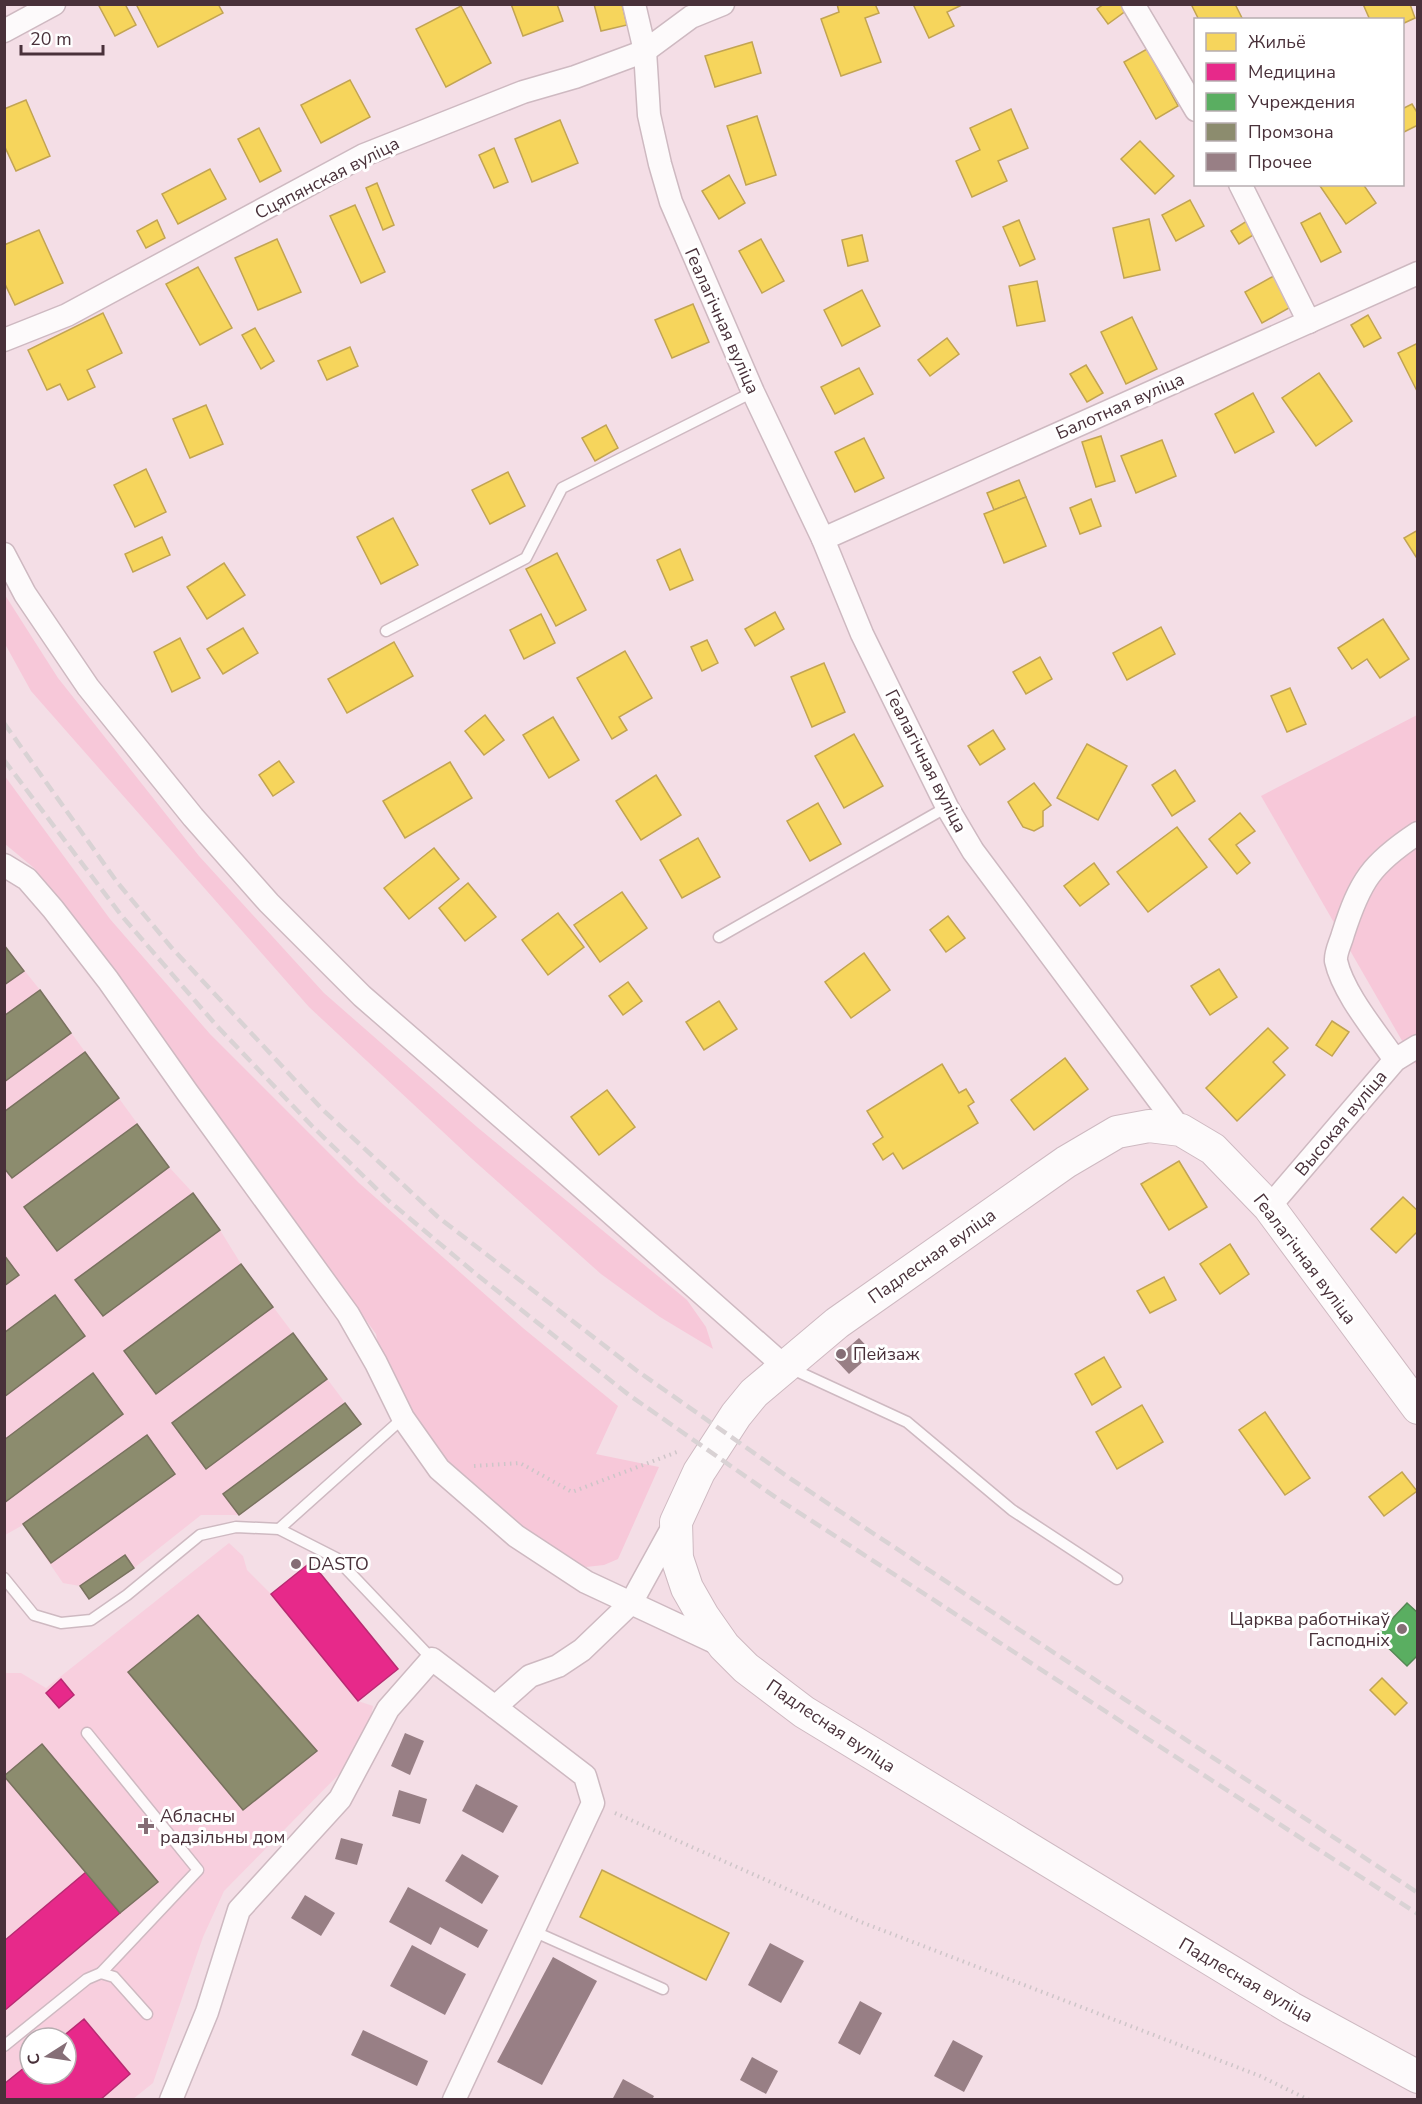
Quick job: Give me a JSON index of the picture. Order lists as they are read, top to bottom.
{
  "streets": {
    "street": [
      "Сцяпянская вуліца",
      "Геалагічная вуліца",
      "Балотная вуліца",
      "Высокая вуліца",
      "Падлесная вуліца"
    ]
  },
  "crossings": [
    ["Сцяпянская вуліца", "Геалагічная вуліца"],
    ["Геалагічная вуліца", "Балотная вуліца"],
    ["Геалагічная вуліца", "Высокая вуліца"],
    ["Геалагічная вуліца", "Падлесная вуліца"]
  ],
  "places": {
    "other": ["Пейзаж", "DASTO", "Царква работнікаў Гасподніх"],
    "health": ["Абласны радзільны дом"]
  },
  "legend": [
    "Жильё",
    "Медицина",
    "Учреждения",
    "Промзона",
    "Прочее"
  ],
  "scale_bar": "20 m",
  "north": "left"
}
